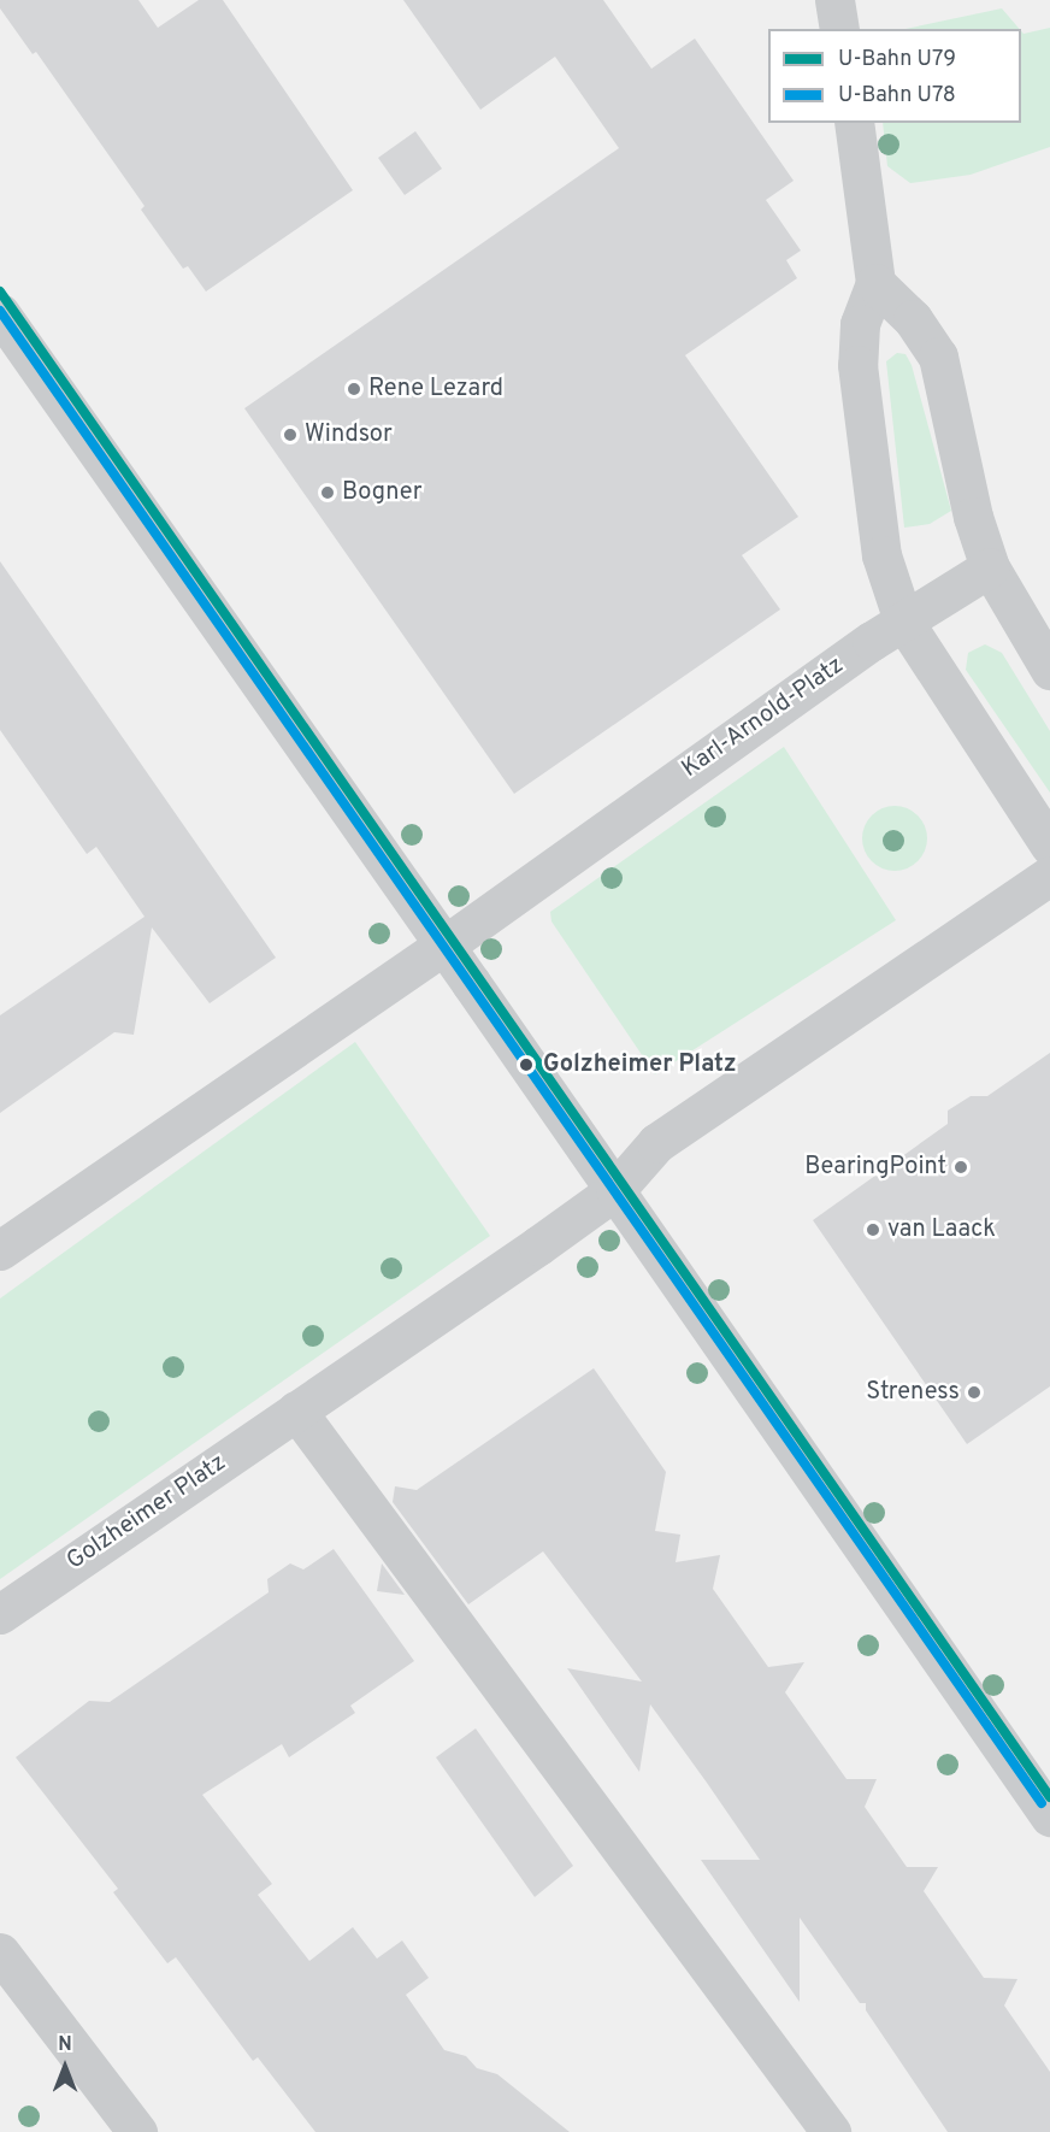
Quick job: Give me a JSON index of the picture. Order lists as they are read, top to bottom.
{
  "streets": {
    "street": ["Karl-Arnold-Platz", "Golzheimer Platz"]
  },
  "places": [
    "Rene Lezard",
    "Windsor",
    "Bogner",
    "Golzheimer Platz",
    "BearingPoint",
    "van Laack",
    "Streness"
  ],
  "lines": ["metro line U79", "metro line U78"],
  "legend": ["U-Bahn U79", "U-Bahn U78"],
  "north": "top"
}
